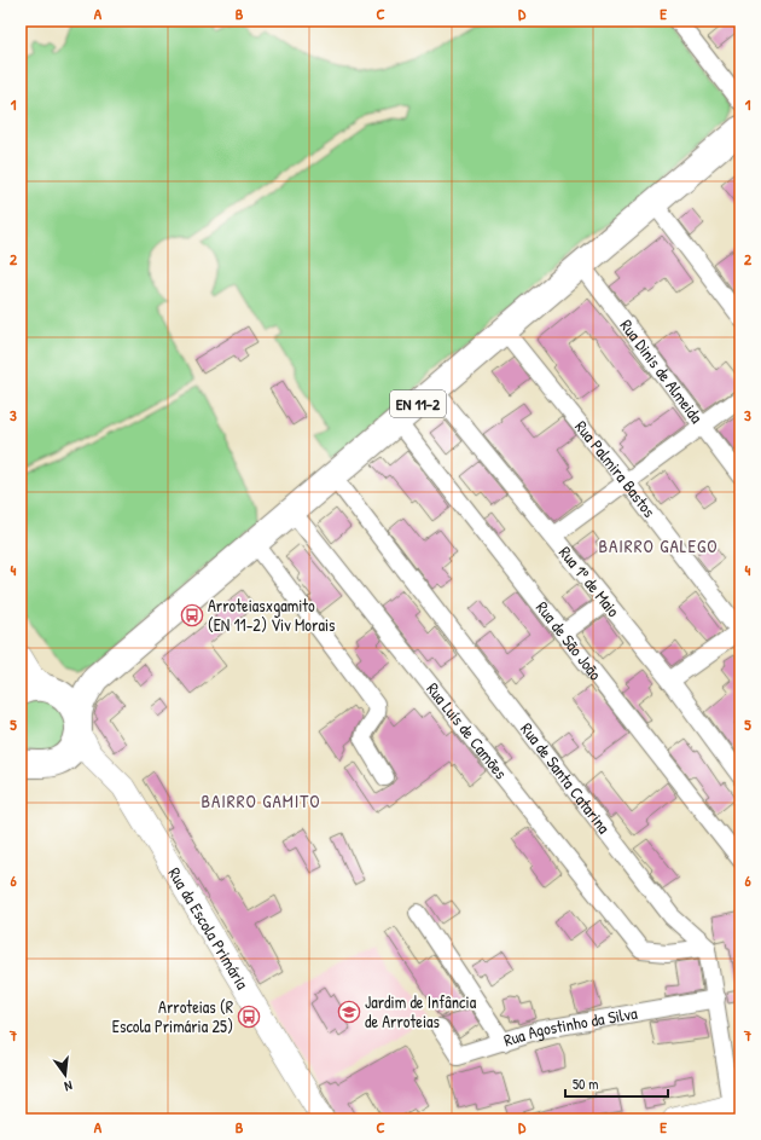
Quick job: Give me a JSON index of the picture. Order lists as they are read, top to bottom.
{
  "streets": {
    "main road": ["EN 11-2"],
    "street": [
      "Rua Dinis de Almeida",
      "Rua Palmira Bastos",
      "Rua 1º de Maio",
      "Rua de São João",
      "Rua Luís de Camões",
      "Rua de Santa Catarina",
      "Rua da Escola Primária",
      "Rua Agostinho da Silva"
    ]
  },
  "crossings": [
    ["Rua Dinis de Almeida", "EN 11-2"],
    ["EN 11-2", "Rua Palmira Bastos"],
    ["EN 11-2", "Rua 1º de Maio"],
    ["EN 11-2", "Rua de São João"],
    ["EN 11-2", "Rua Luís de Camões"],
    ["EN 11-2", "Rua de Santa Catarina"],
    ["EN 11-2", "Rua da Escola Primária"],
    ["Rua Luís de Camões", "Rua de Santa Catarina"]
  ],
  "districts": ["BAIRRO GALEGO", "BAIRRO GAMITO"],
  "places": {
    "bus stop": ["Arroteiasxgamito (EN 11-2) Viv Morais", "Arroteias (R Escola Primária 25)"],
    "school or university": ["Jardim de Infância de Arroteias"]
  },
  "scale_bar": "50 m",
  "north": "bottom",
  "grid": {
    "columns": [
      "A",
      "B",
      "C",
      "D",
      "E"
    ],
    "rows": [
      "1",
      "2",
      "3",
      "4",
      "5",
      "6",
      "7"
    ]
  }
}
